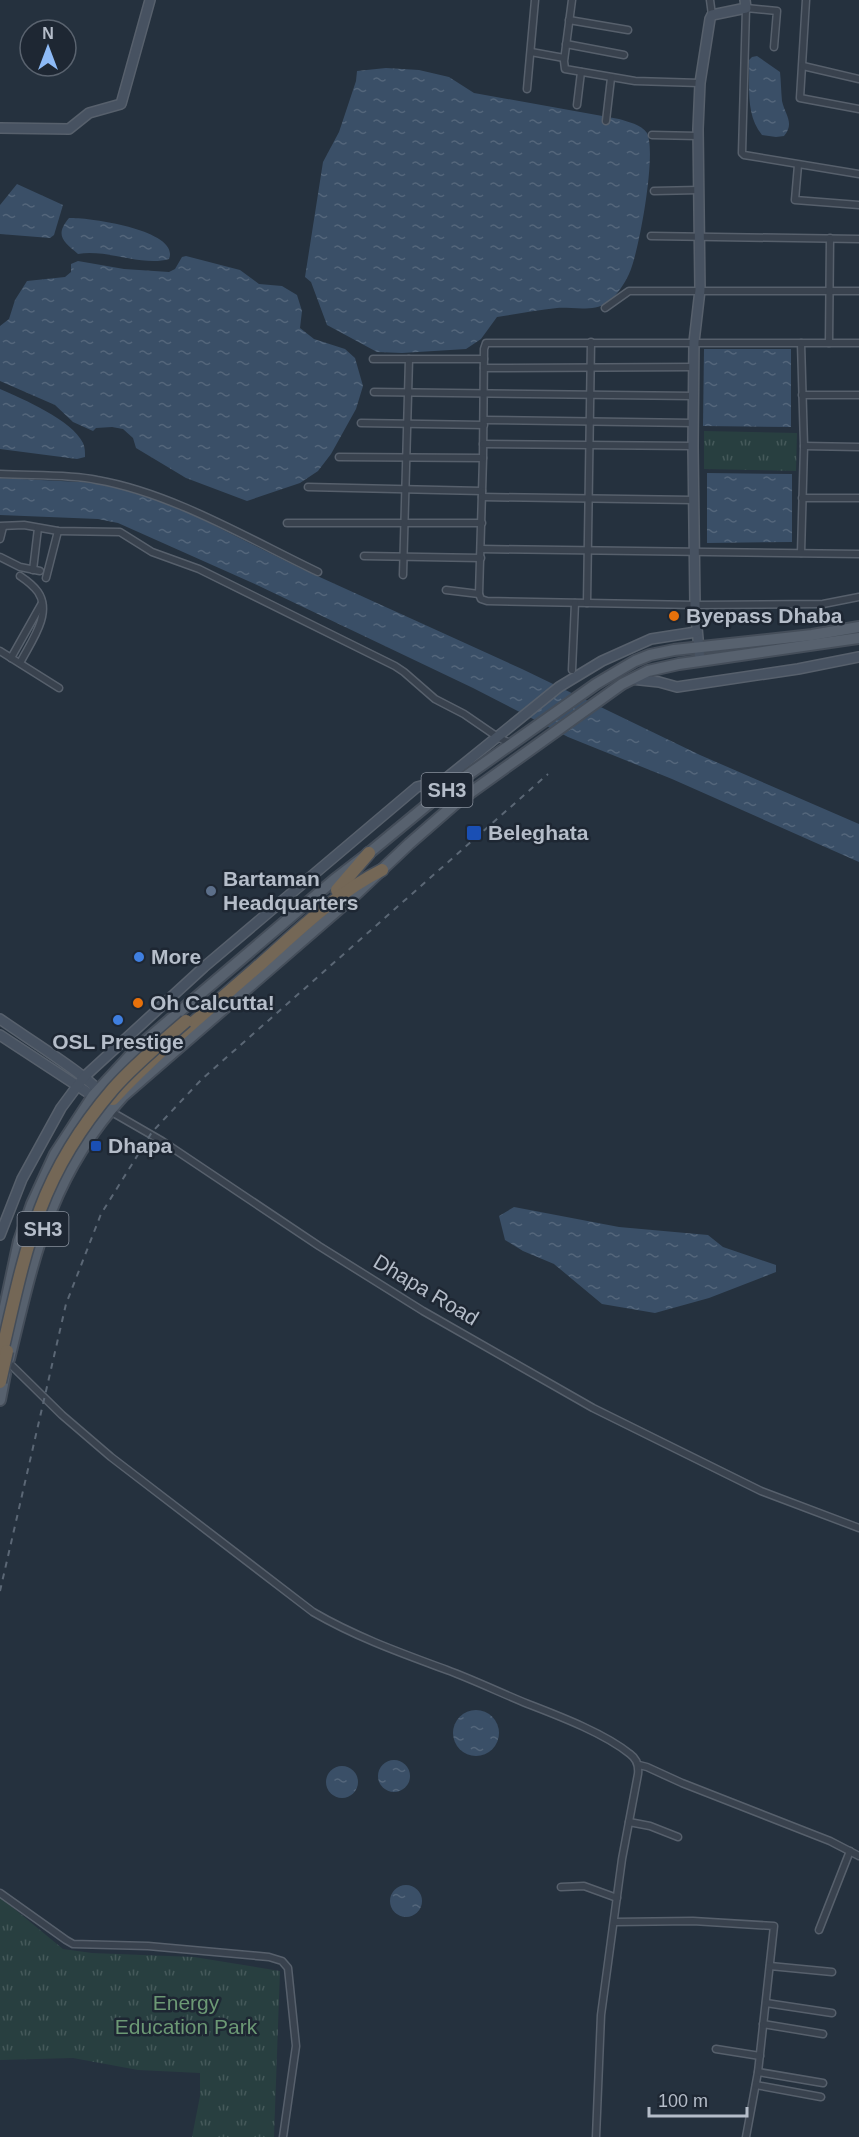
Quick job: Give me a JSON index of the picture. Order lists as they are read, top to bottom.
{
  "streets": {
    "main road": ["SH3"],
    "street": ["Dhapa Road"]
  },
  "crossings": [
    ["SH3", "Dhapa Road"]
  ],
  "parks": ["Energy Education Park"],
  "places": {
    "other": [
      "Byepass Dhaba",
      "Bartaman Headquarters",
      "More",
      "Oh Calcutta!",
      "OSL Prestige"
    ],
    "transit": ["Beleghata", "Dhapa"]
  },
  "scale_bar": "100 m",
  "north": "top"
}
